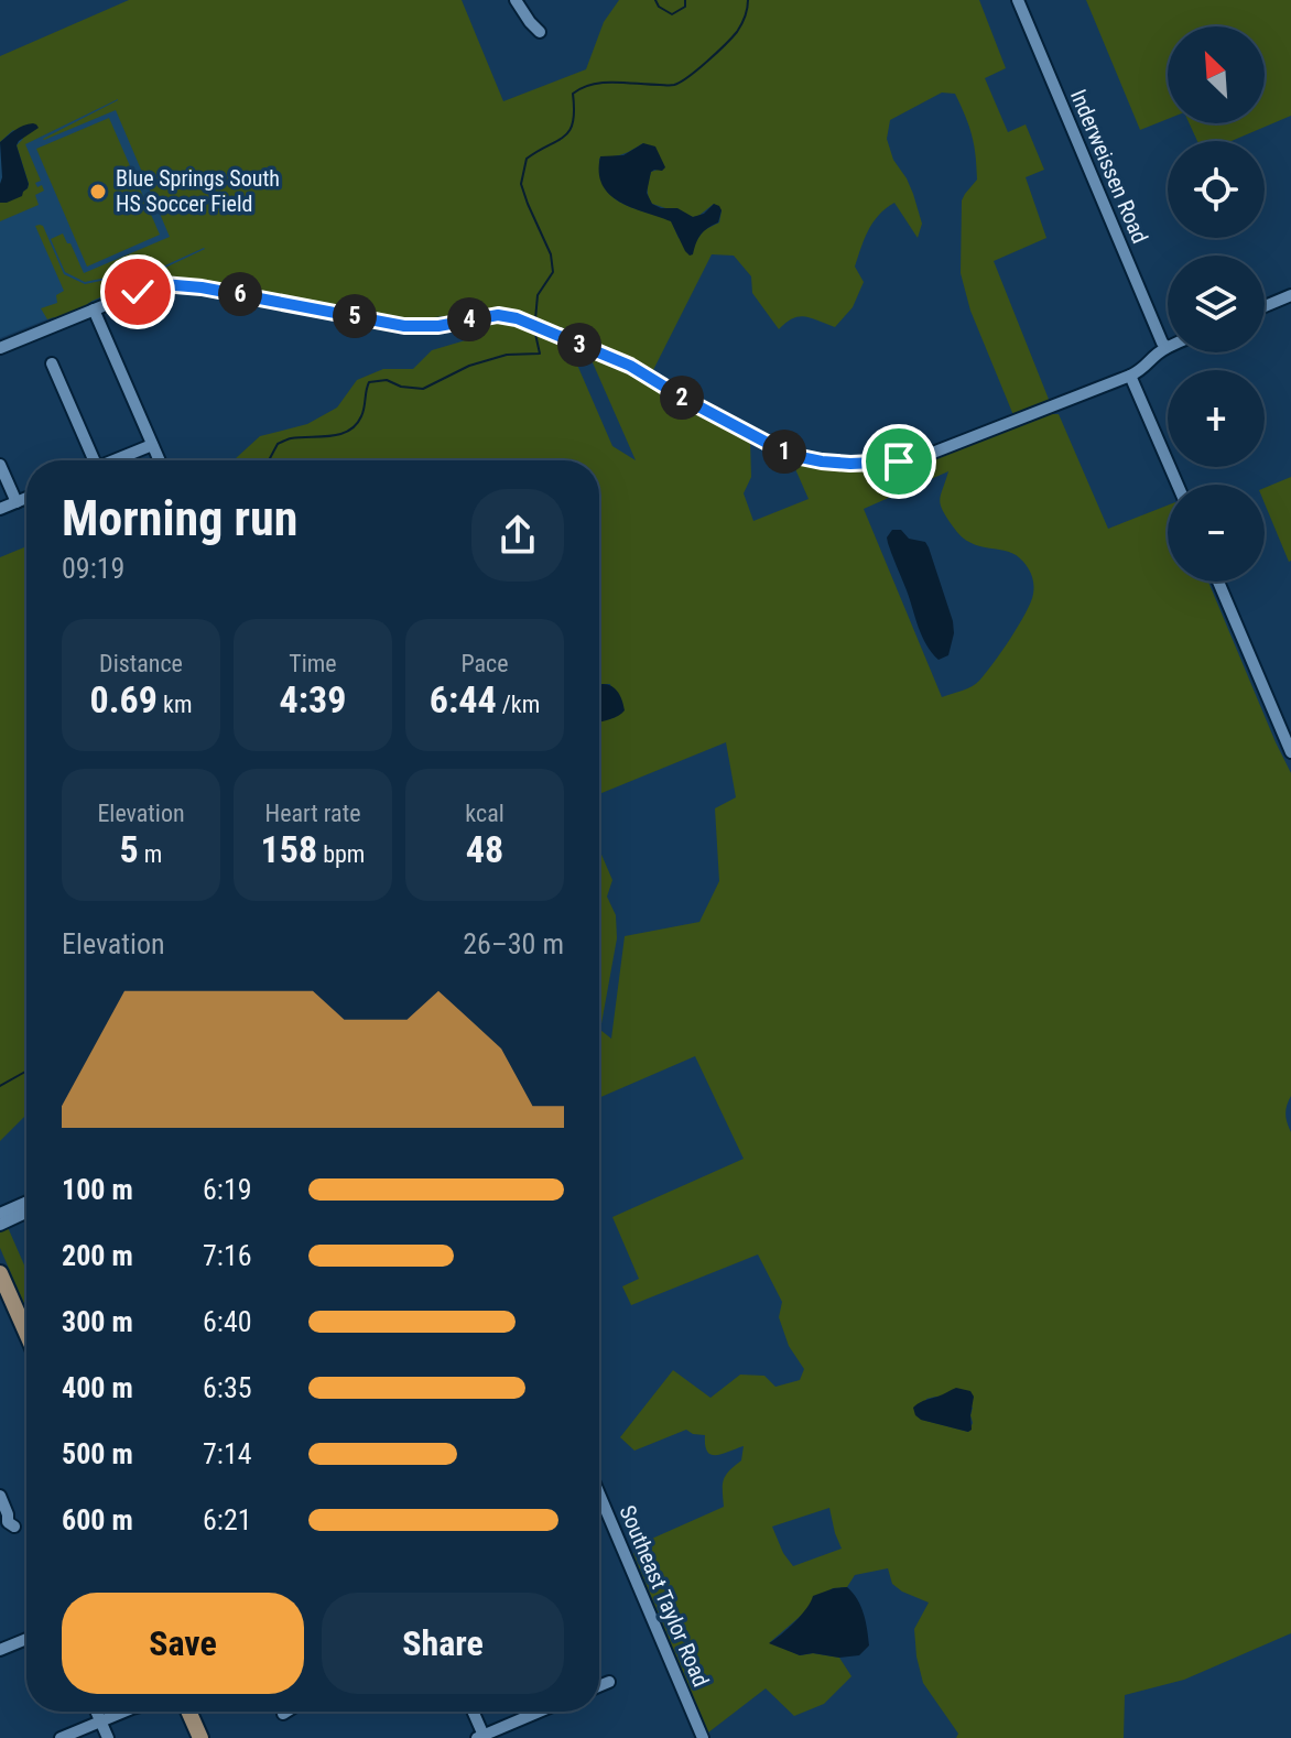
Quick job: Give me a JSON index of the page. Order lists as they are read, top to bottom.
{
  "streets": {
    "street": ["Inderweissen Road", "Southeast Taylor Road"]
  },
  "places": ["Blue Springs South HS Soccer Field"],
  "north": "top left",
  "page": {
    "map_buttons": ["+", "−"],
    "pins": [
      "6",
      "5",
      "4",
      "3",
      "2",
      "1"
    ],
    "heading": ["Morning run", "09:19"],
    "stats": [
      ["Distance", "0.69 km"],
      ["Time", "4:39"],
      ["Pace", "6:44 /km"],
      ["Elevation", "5 m"],
      ["Heart rate", "158 bpm"],
      ["kcal", "48"]
    ],
    "chart": ["Elevation", "26–30 m"],
    "list": [
      {
        "name": "100 m",
        "note": "6:19"
      },
      {
        "name": "200 m",
        "note": "7:16"
      },
      {
        "name": "300 m",
        "note": "6:40"
      },
      {
        "name": "400 m",
        "note": "6:35"
      },
      {
        "name": "500 m",
        "note": "7:14"
      },
      {
        "name": "600 m",
        "note": "6:21"
      }
    ],
    "buttons": ["Save", "Share"]
  }
}
